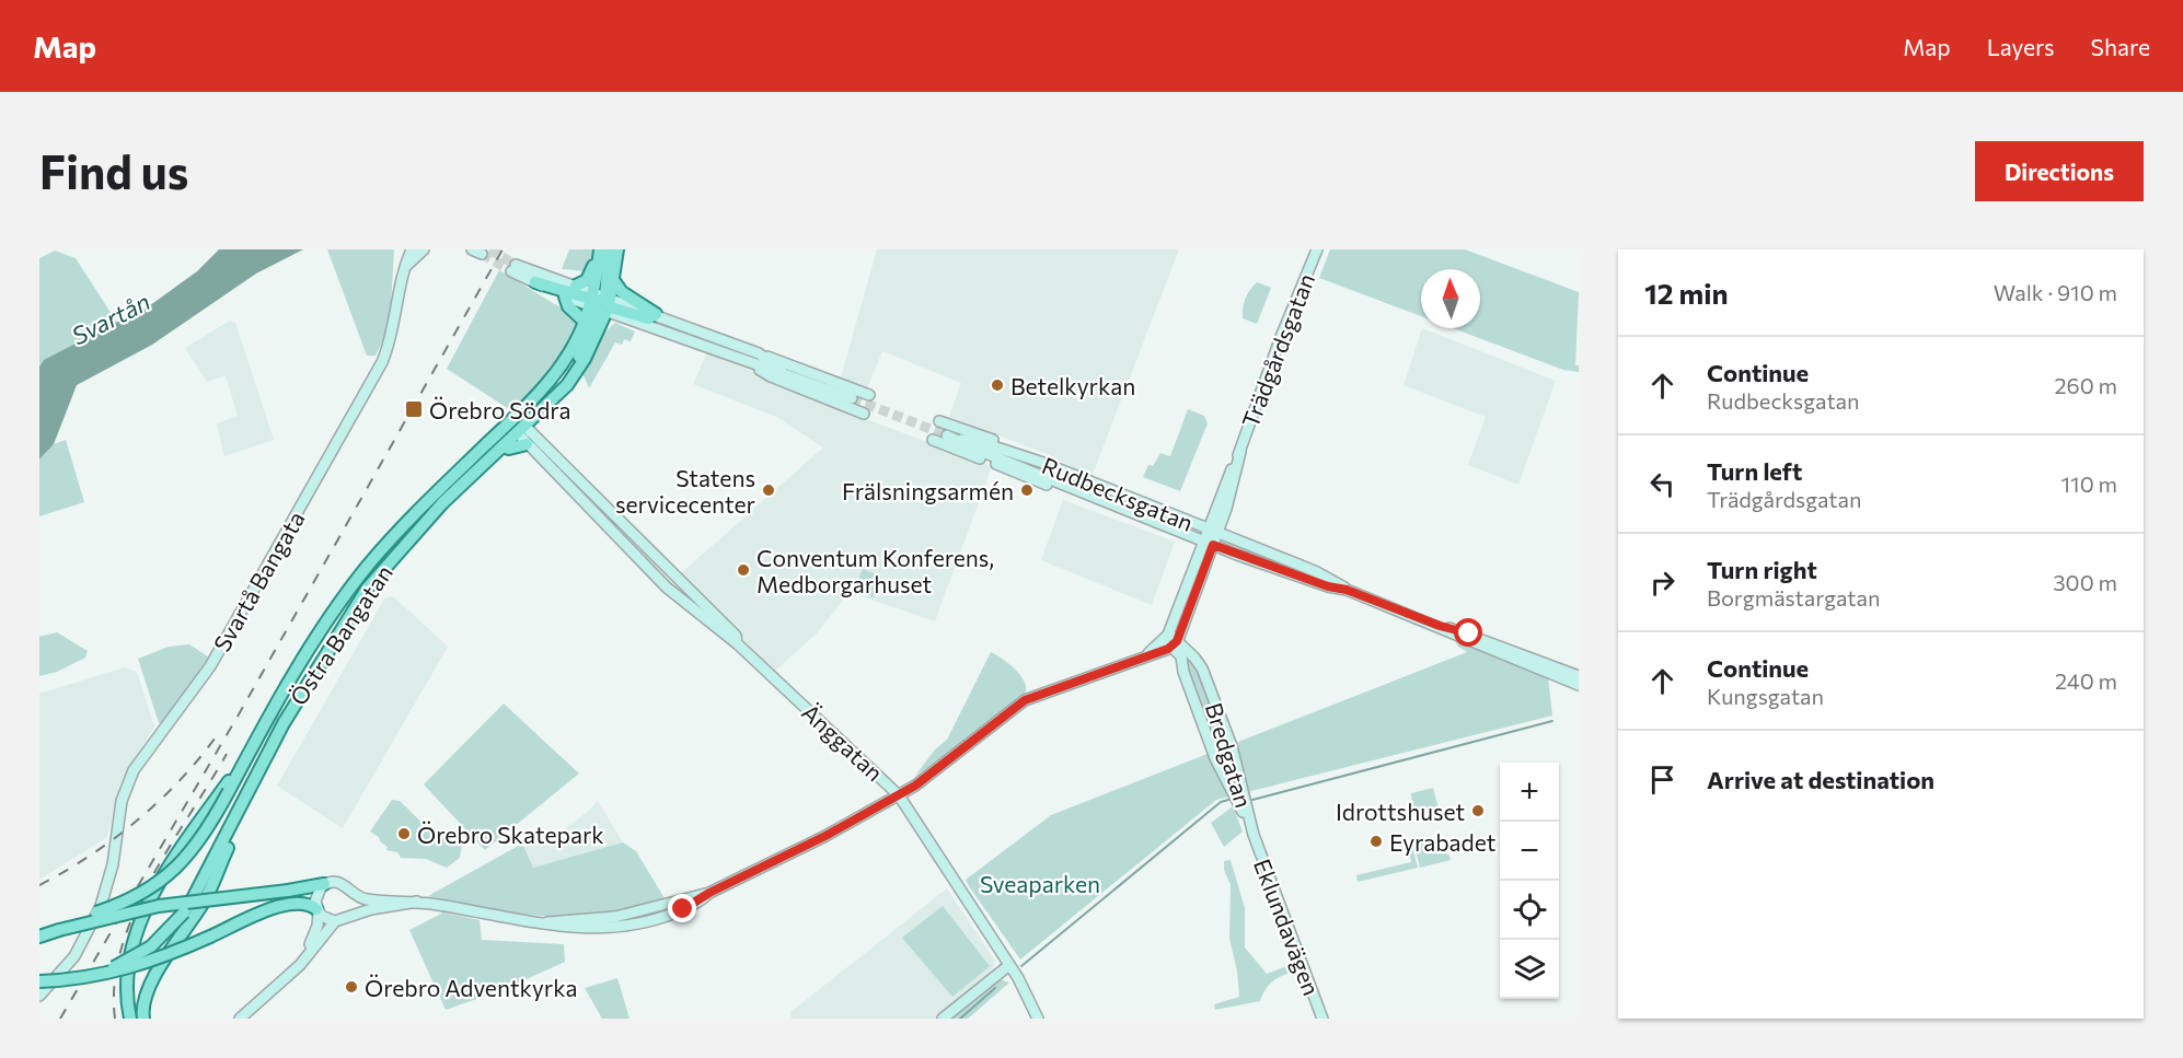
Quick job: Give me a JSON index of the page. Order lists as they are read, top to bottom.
{
  "streets": {
    "main road": [
      "Trädgårdsgatan",
      "Rudbecksgatan",
      "Svartå Bangata",
      "Östra Bangatan",
      "Änggatan",
      "Bredgatan",
      "Eklundavägen"
    ]
  },
  "crossings": [
    ["Trädgårdsgatan", "Rudbecksgatan"],
    ["Östra Bangatan", "Änggatan"],
    ["Bredgatan", "Eklundavägen"]
  ],
  "water": ["Svartån"],
  "parks": ["Sveaparken"],
  "places": {
    "other": [
      "Betelkyrkan",
      "Statens servicecenter",
      "Frälsningsarmén",
      "Conventum Konferens, Medborgarhuset",
      "Idrottshuset",
      "Örebro Skatepark",
      "Eyrabadet",
      "Örebro Adventkyrka"
    ],
    "transit": ["Örebro Södra"]
  },
  "north": "top",
  "page": {
    "header": "Map",
    "nav": ["Map", "Layers", "Share"],
    "buttons": "Directions",
    "title": "Find us",
    "heading": ["12 min", "Walk · 910 m"],
    "list": [
      ["Continue", "Rudbecksgatan", "260 m"],
      ["Turn left", "Trädgårdsgatan", "110 m"],
      ["Turn right", "Borgmästargatan", "300 m"],
      ["Continue", "Kungsgatan", "240 m"],
      "Arrive at destination"
    ],
    "map_buttons": ["+", "−"]
  }
}
